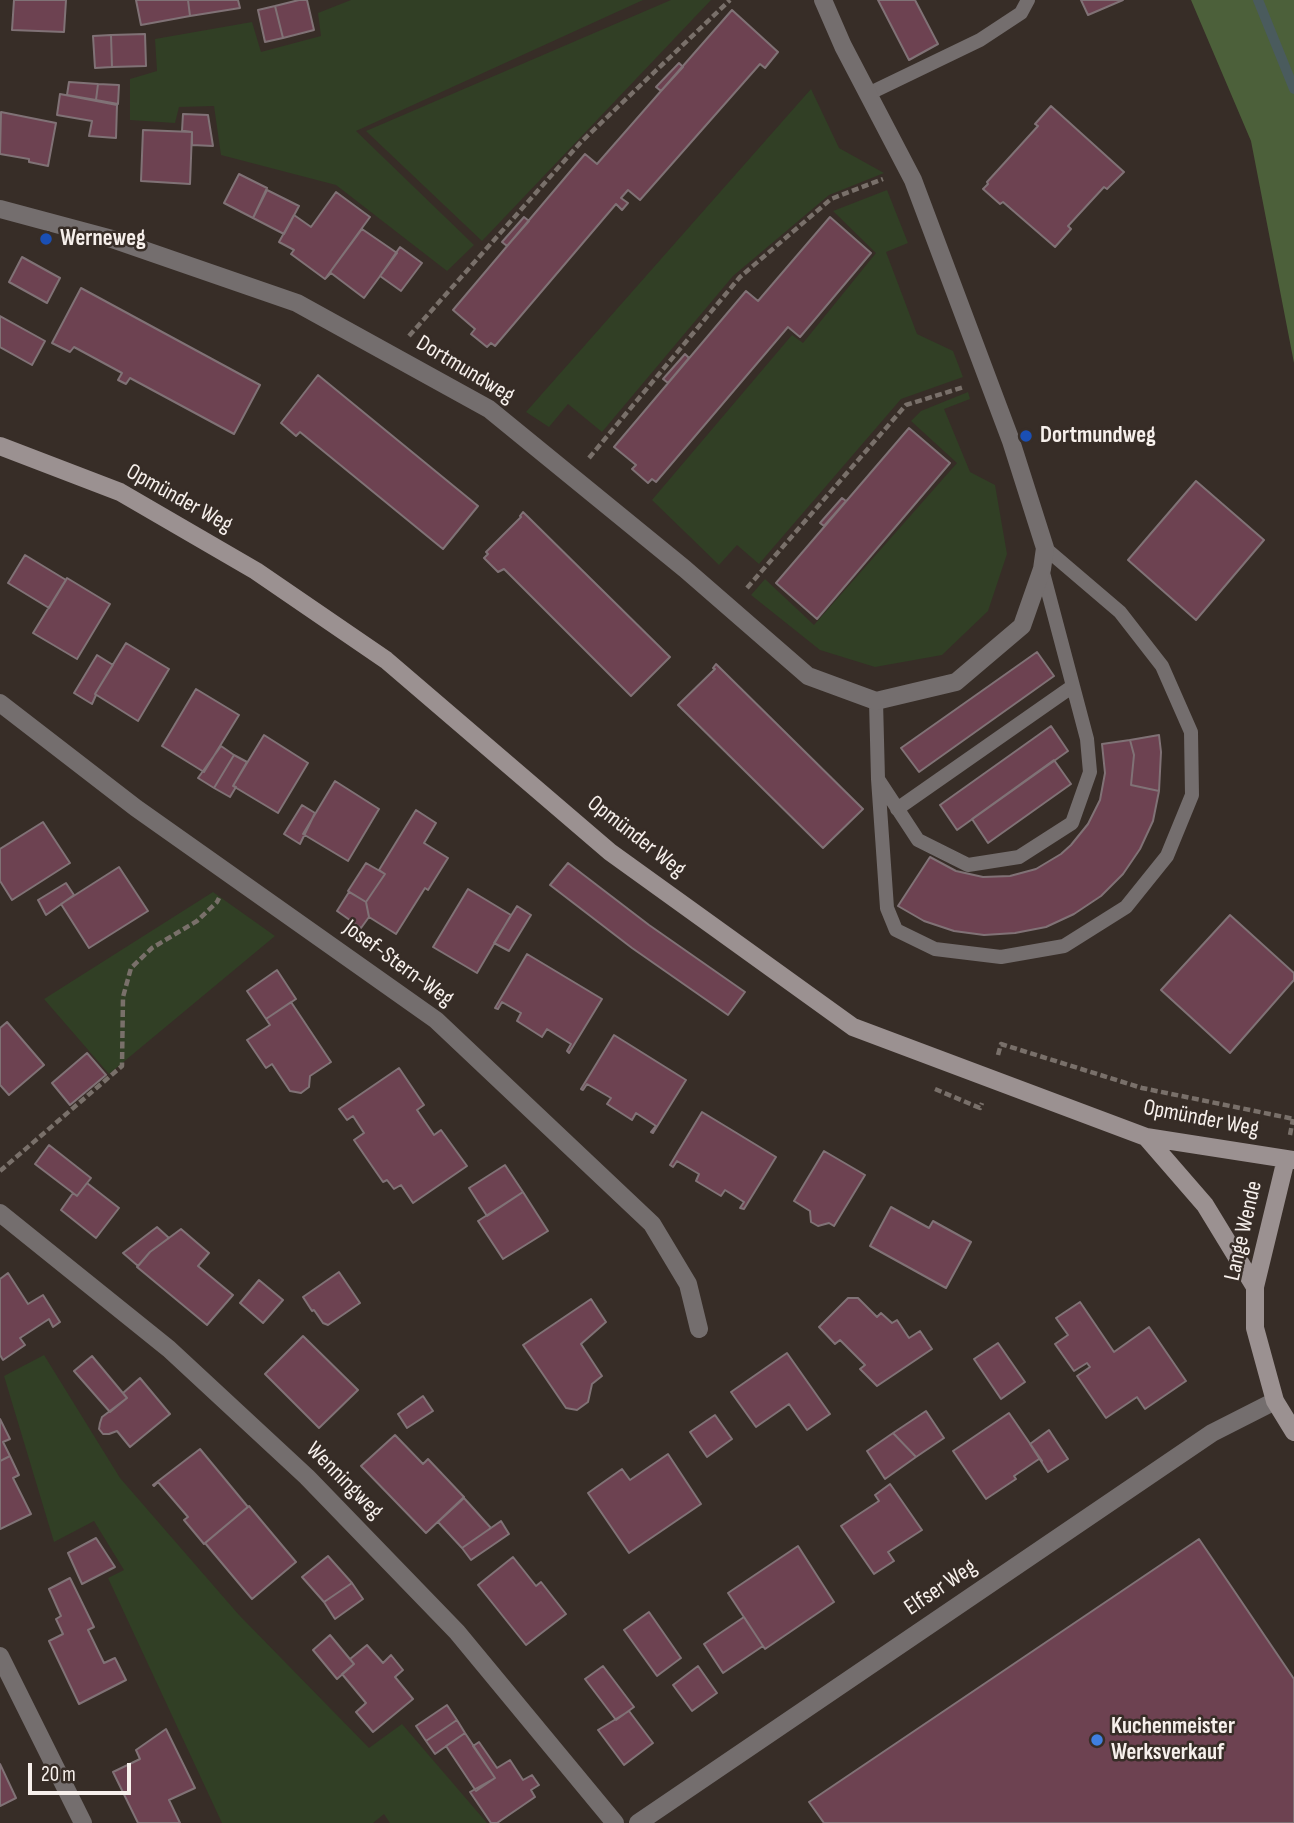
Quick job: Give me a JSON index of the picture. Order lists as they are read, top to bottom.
{
  "streets": {
    "main road": ["Opmünder Weg", "Lange Wende"],
    "street": [
      "Dortmundweg",
      "Josef-Stern-Weg",
      "Wenningweg",
      "Elfser Weg"
    ]
  },
  "crossings": [
    ["Opmünder Weg", "Lange Wende"],
    ["Lange Wende", "Elfser Weg"]
  ],
  "places": ["Werneweg", "Dortmundweg", "Kuchenmeister Werksverkauf"],
  "scale_bar": "20 m"
}
